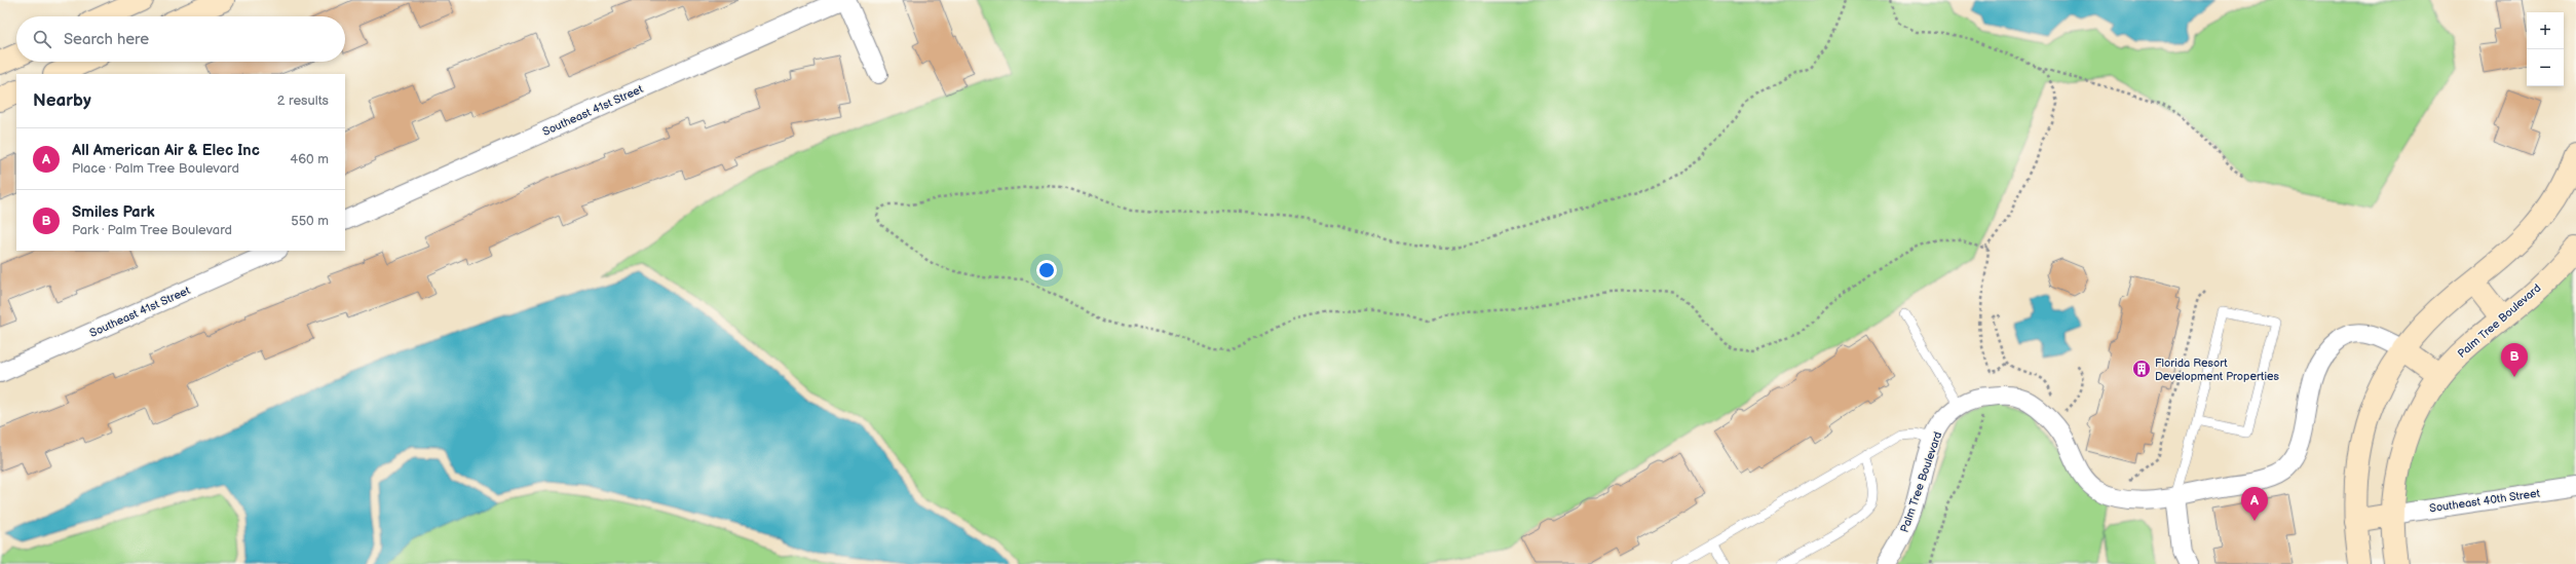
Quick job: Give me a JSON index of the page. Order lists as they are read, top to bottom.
{
  "streets": {
    "street": ["Southeast 41st Street", "Palm Tree Boulevard", "Southeast 40th Street"]
  },
  "crossings": [
    ["Palm Tree Boulevard", "Southeast 40th Street"]
  ],
  "places": {
    "building": ["Florida Resort Development Properties"]
  },
  "page": {
    "map_buttons": ["+", "−"],
    "search": "Search here",
    "heading": ["Nearby", "2 results"],
    "list": [
      {
        "mark": "A",
        "name": "All American Air & Elec Inc",
        "note": "Place · Palm Tree Boulevard",
        "value": "460 m"
      },
      {
        "mark": "B",
        "name": "Smiles Park",
        "note": "Park · Palm Tree Boulevard",
        "value": "550 m"
      }
    ],
    "pins": ["B", "A"]
  }
}
